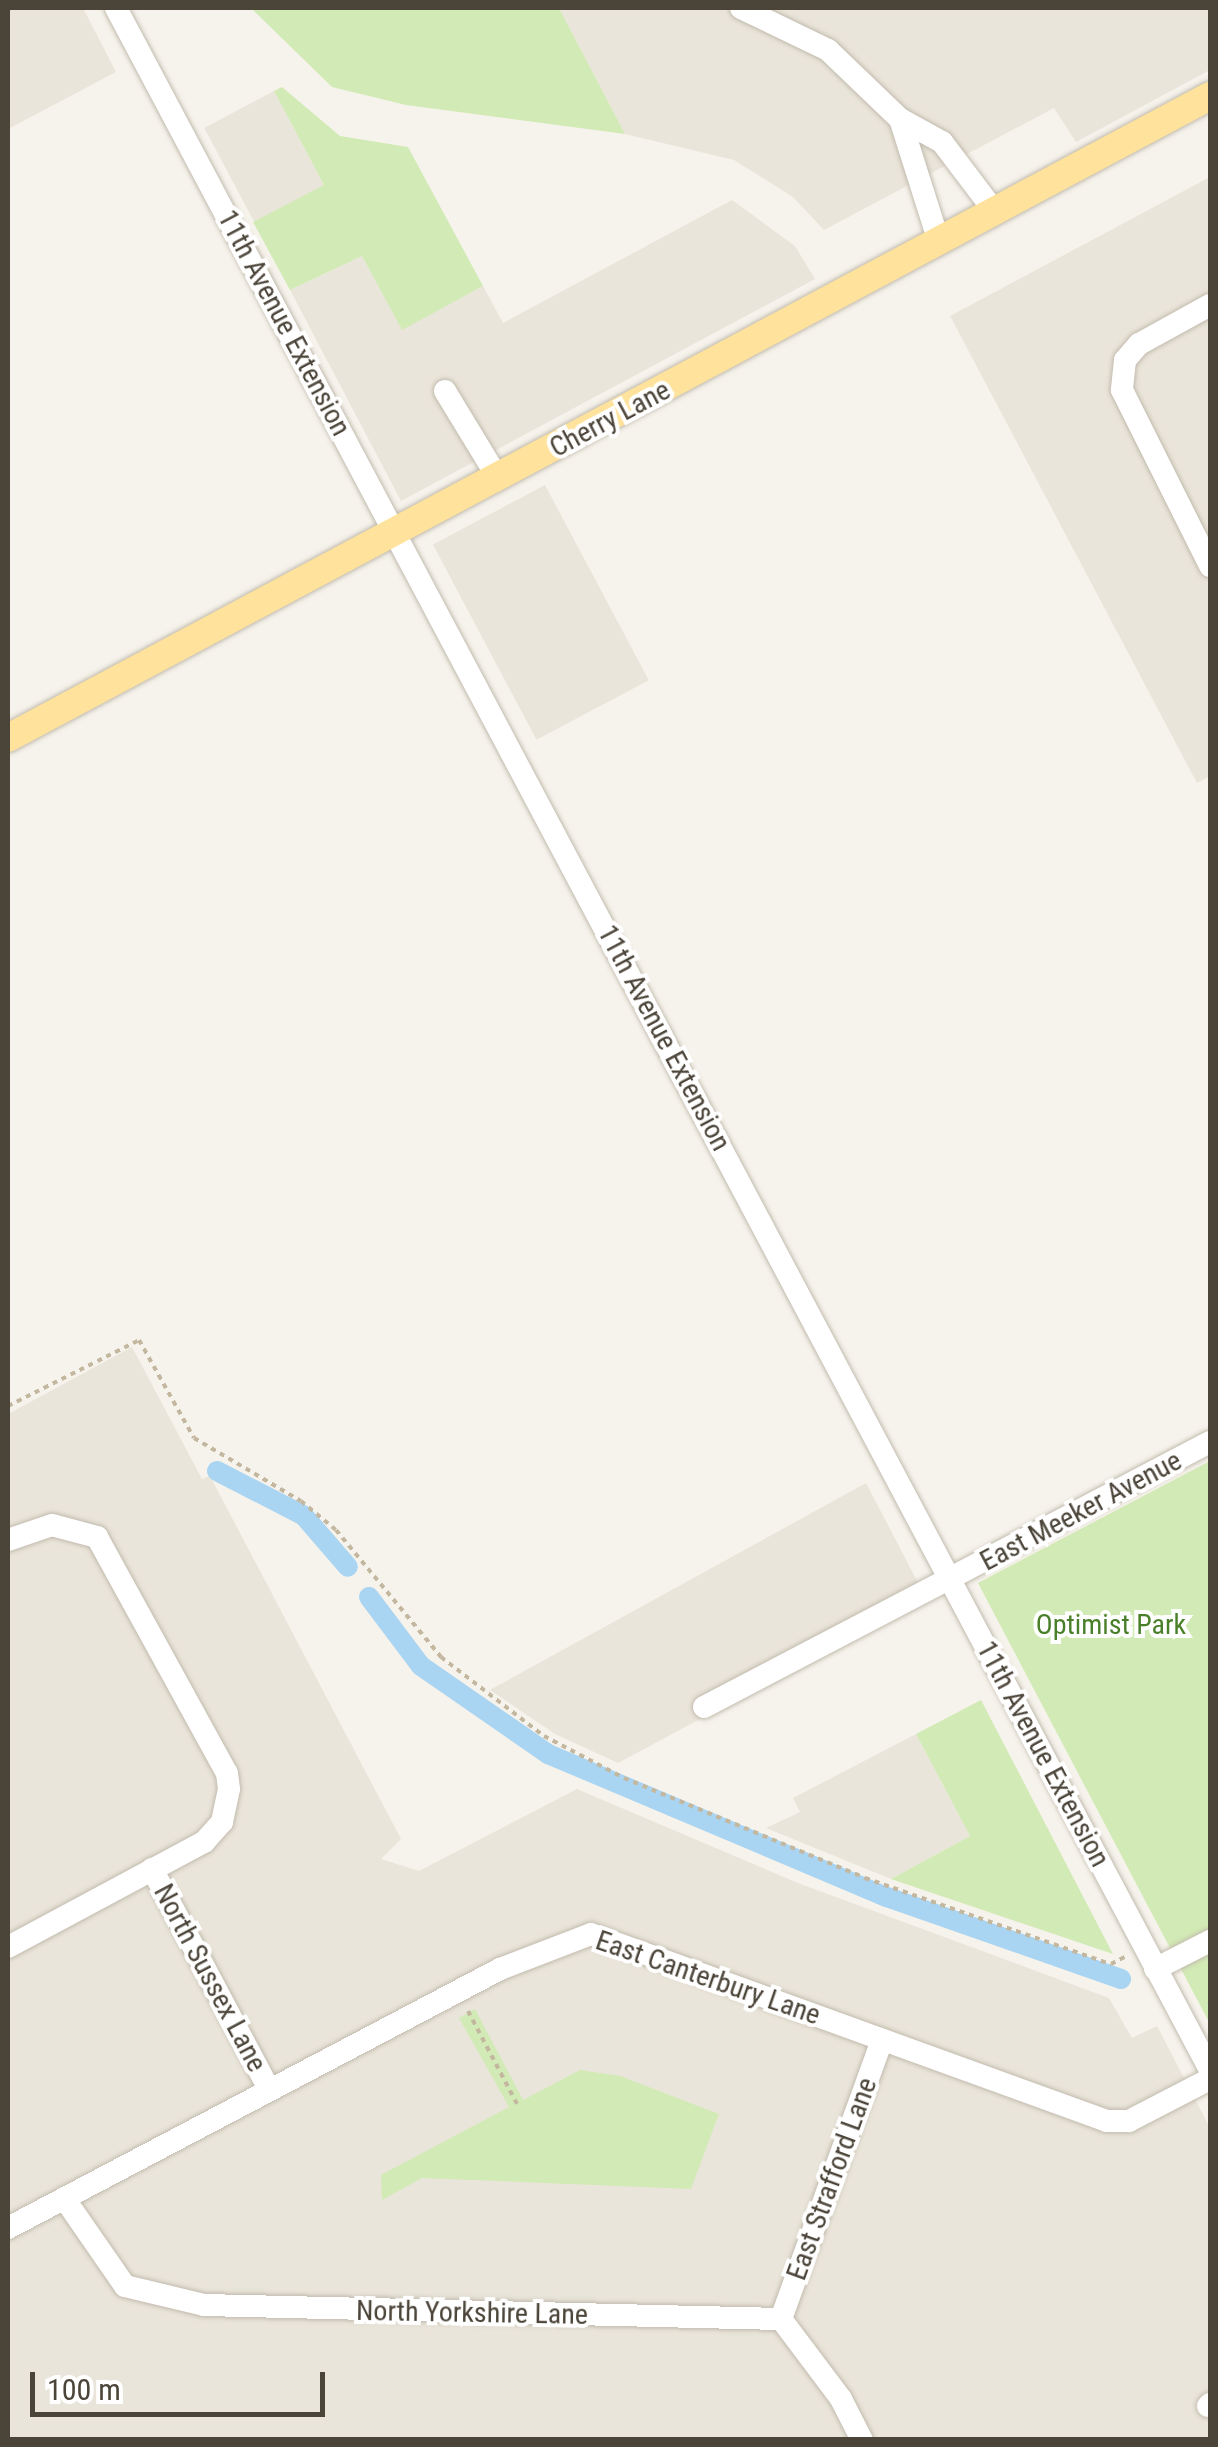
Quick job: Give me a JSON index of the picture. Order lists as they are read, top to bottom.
{
  "streets": {
    "main road": ["Cherry Lane"],
    "street": [
      "11th Avenue Extension",
      "East Meeker Avenue",
      "North Sussex Lane",
      "East Canterbury Lane",
      "East Strafford Lane",
      "North Yorkshire Lane"
    ]
  },
  "crossings": [
    ["11th Avenue Extension", "Cherry Lane"],
    ["11th Avenue Extension", "East Meeker Avenue"],
    ["North Sussex Lane", "East Canterbury Lane"],
    ["East Canterbury Lane", "East Strafford Lane"],
    ["East Canterbury Lane", "North Yorkshire Lane"],
    ["East Strafford Lane", "North Yorkshire Lane"]
  ],
  "parks": ["Optimist Park"],
  "scale_bar": "100 m"
}
